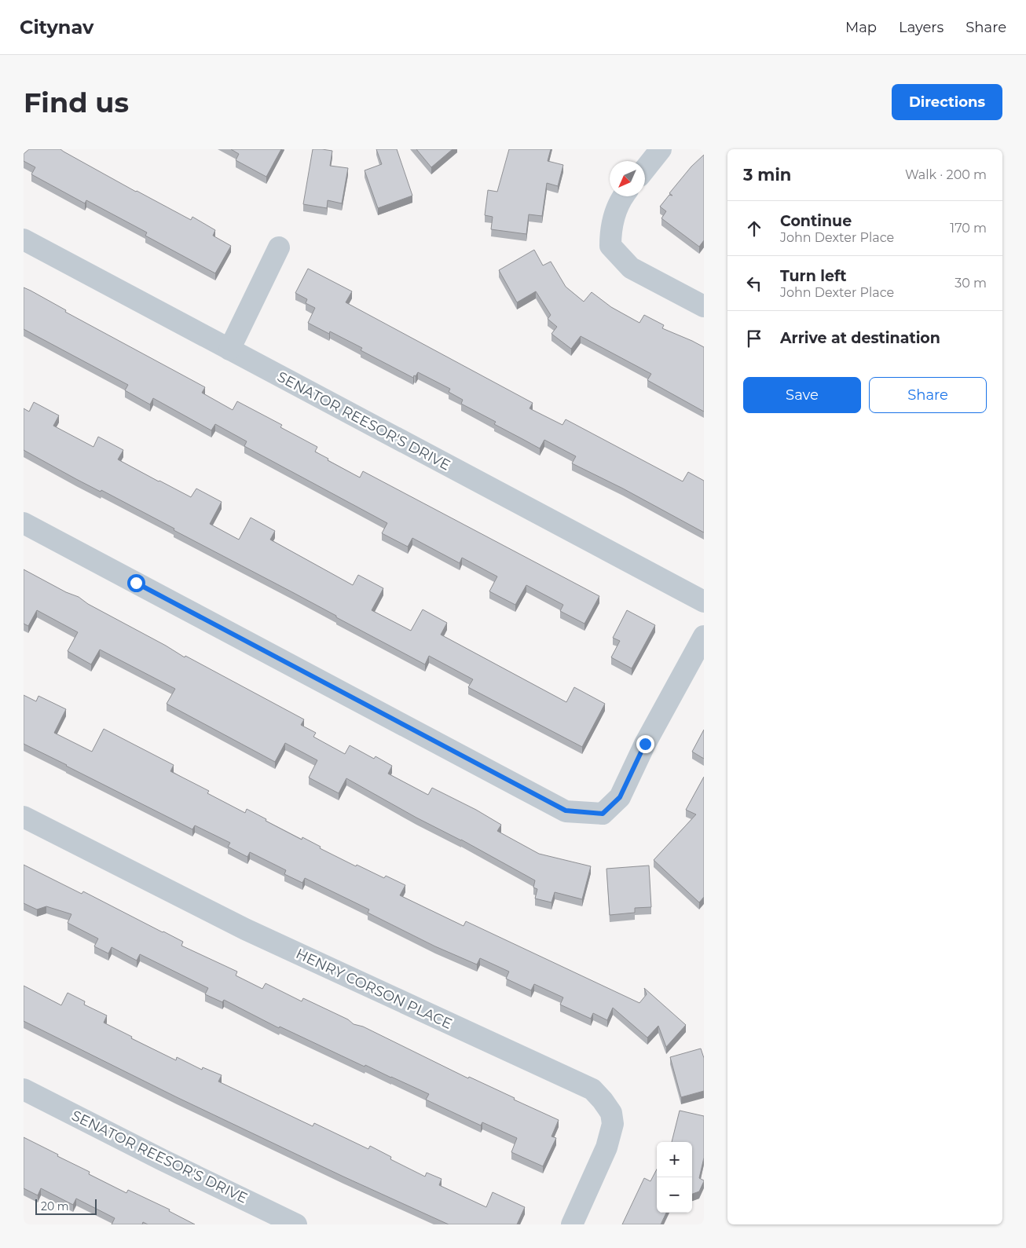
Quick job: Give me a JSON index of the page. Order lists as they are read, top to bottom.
{
  "streets": {
    "street": ["SENATOR REESOR'S DRIVE", "HENRY CORSON PLACE"]
  },
  "scale_bar": "20 m",
  "north": "bottom left",
  "page": {
    "header": "Citynav",
    "nav": ["Map", "Layers", "Share"],
    "buttons": [
      "Directions",
      ["Save", "Share"]
    ],
    "title": "Find us",
    "heading": ["3 min", "Walk · 200 m"],
    "list": [
      ["Continue", "John Dexter Place", "170 m"],
      ["Turn left", "John Dexter Place", "30 m"],
      "Arrive at destination"
    ],
    "map_buttons": ["+", "−"],
    "scale": "20 m"
  }
}
